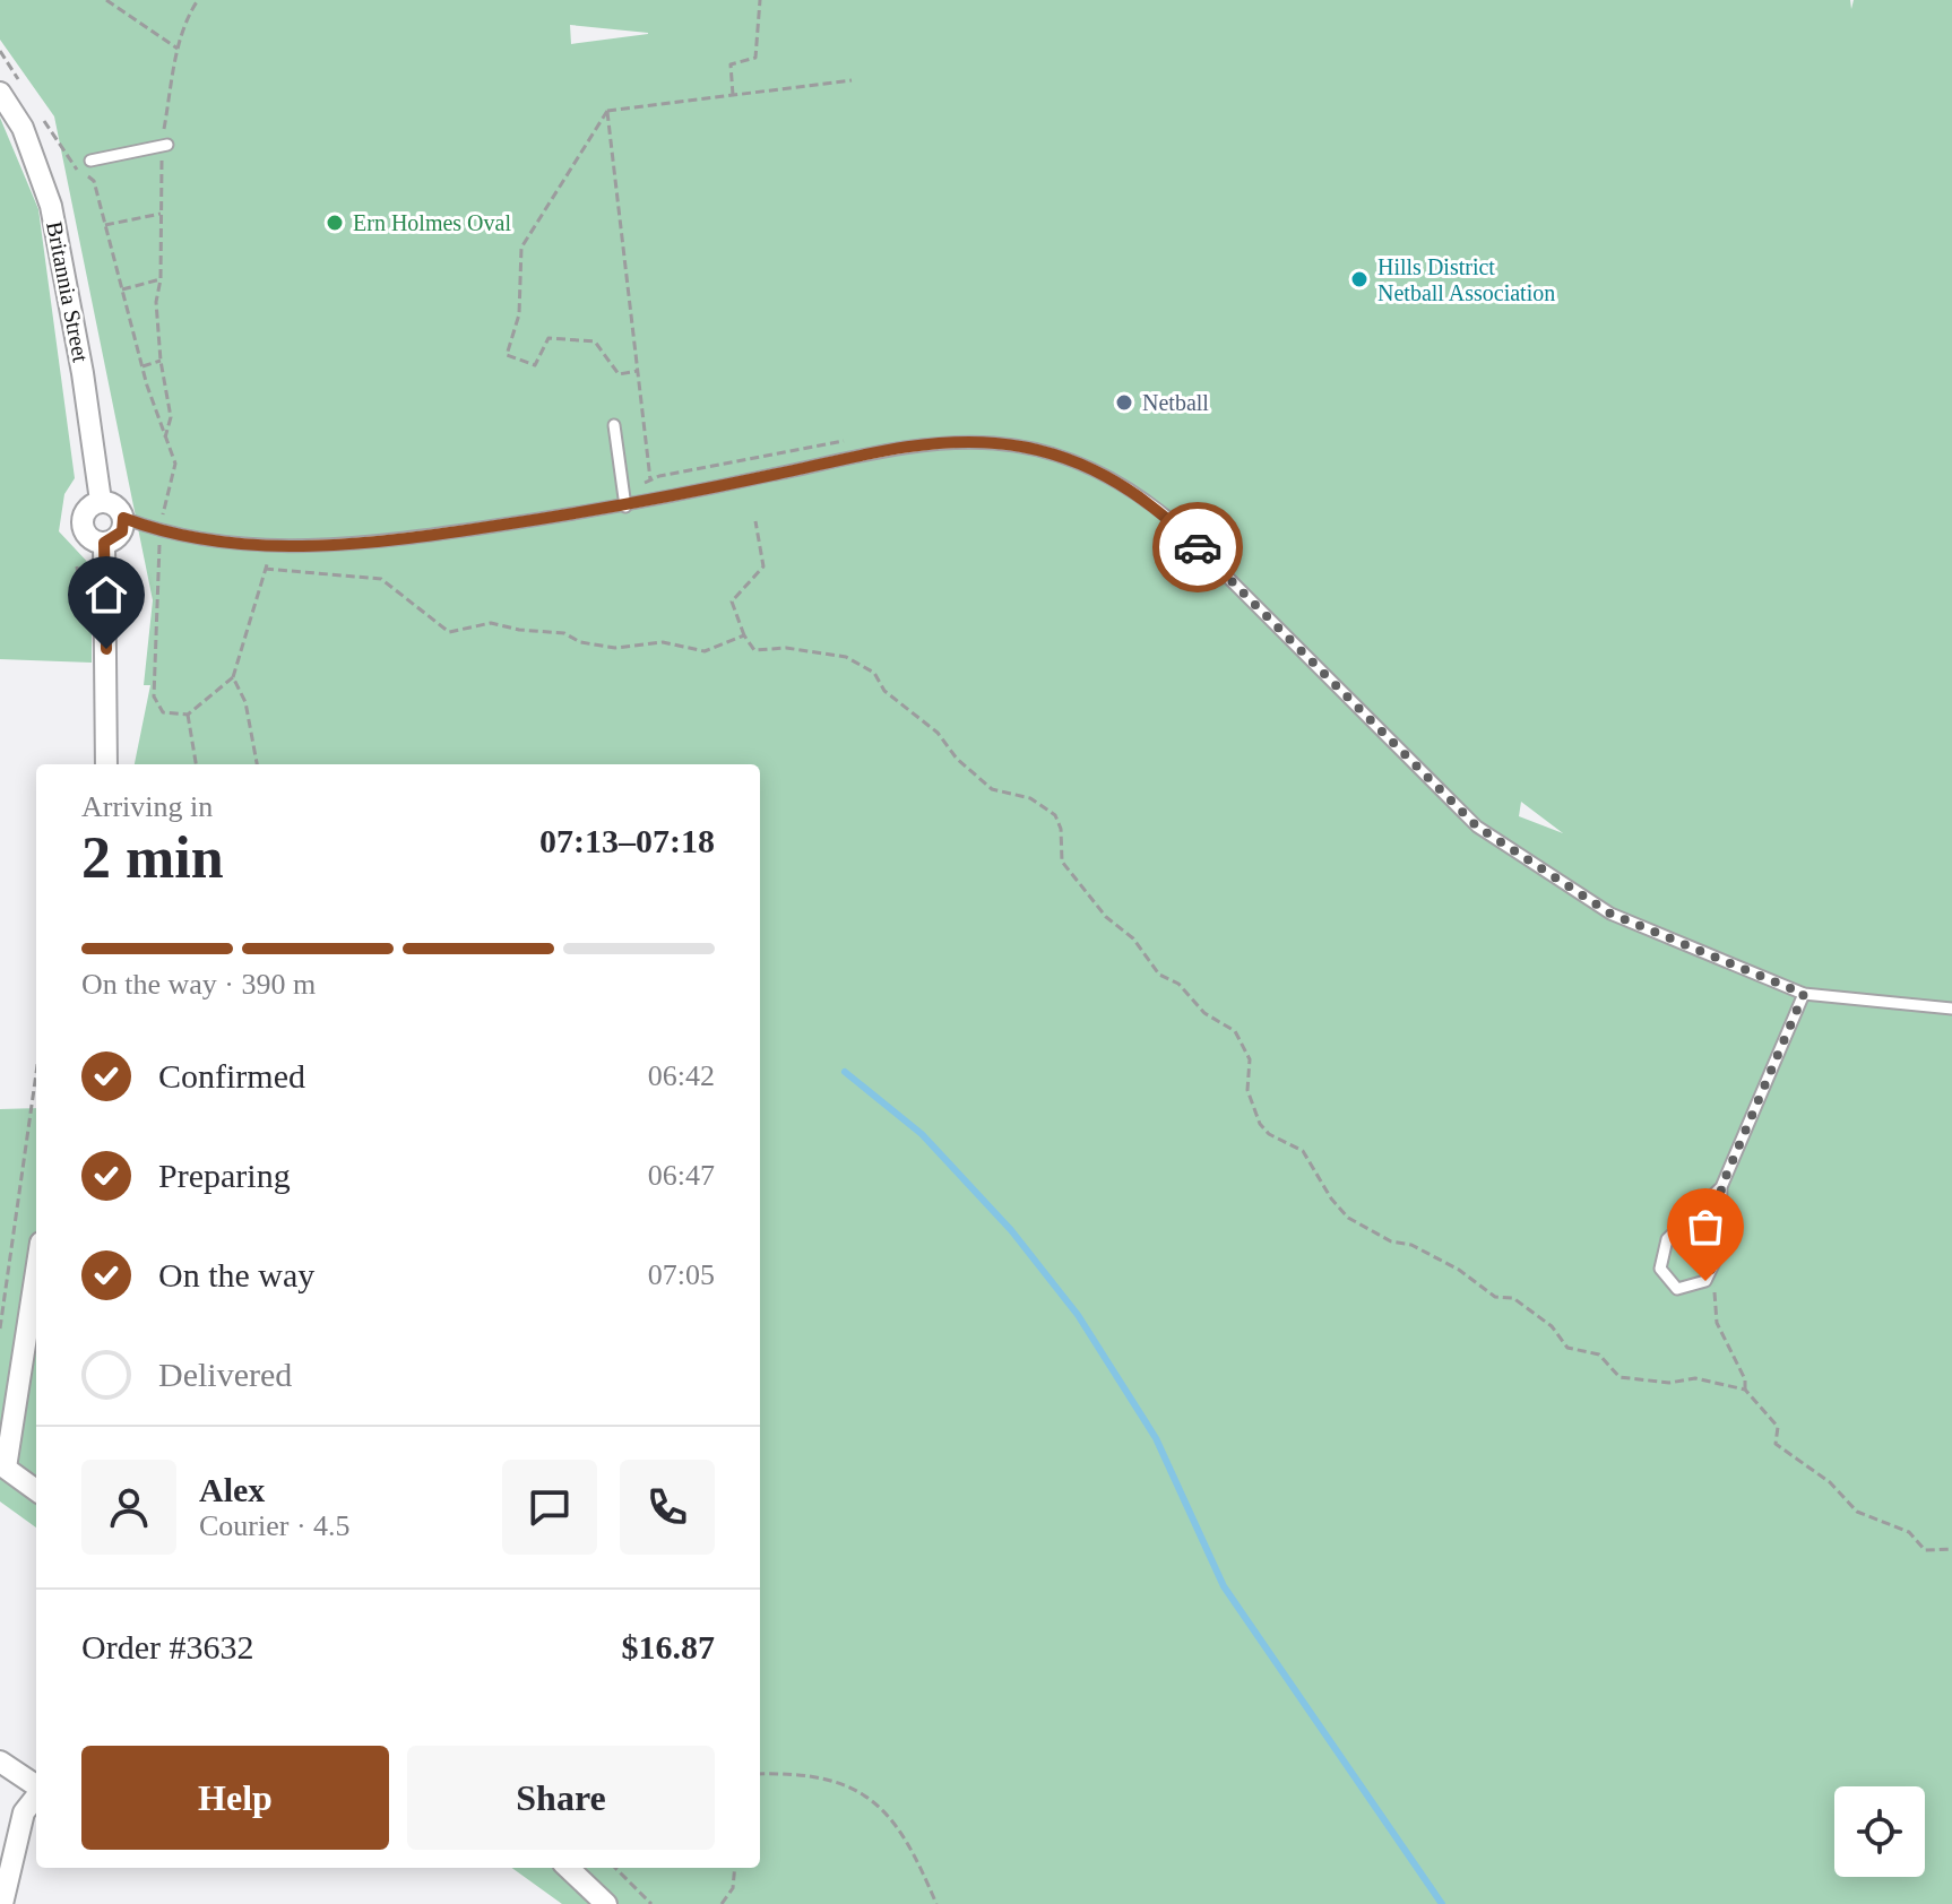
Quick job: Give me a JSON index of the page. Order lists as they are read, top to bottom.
{
  "streets": {
    "street": ["Britannia Street"]
  },
  "places": ["Ern Holmes Oval", "Hills District Netball Association", "Netball"],
  "page": {
    "heading": ["2 min", "Arriving in", "07:13–07:18"],
    "panel": [
      "Alex",
      "Courier · 4.5",
      "Order #3632",
      "$16.87"
    ],
    "bar": "On the way · 390 m",
    "list": [
      ["Confirmed", "06:42"],
      ["Preparing", "06:47"],
      ["On the way", "07:05"],
      "Delivered"
    ],
    "buttons": ["Help", "Share"]
  }
}
